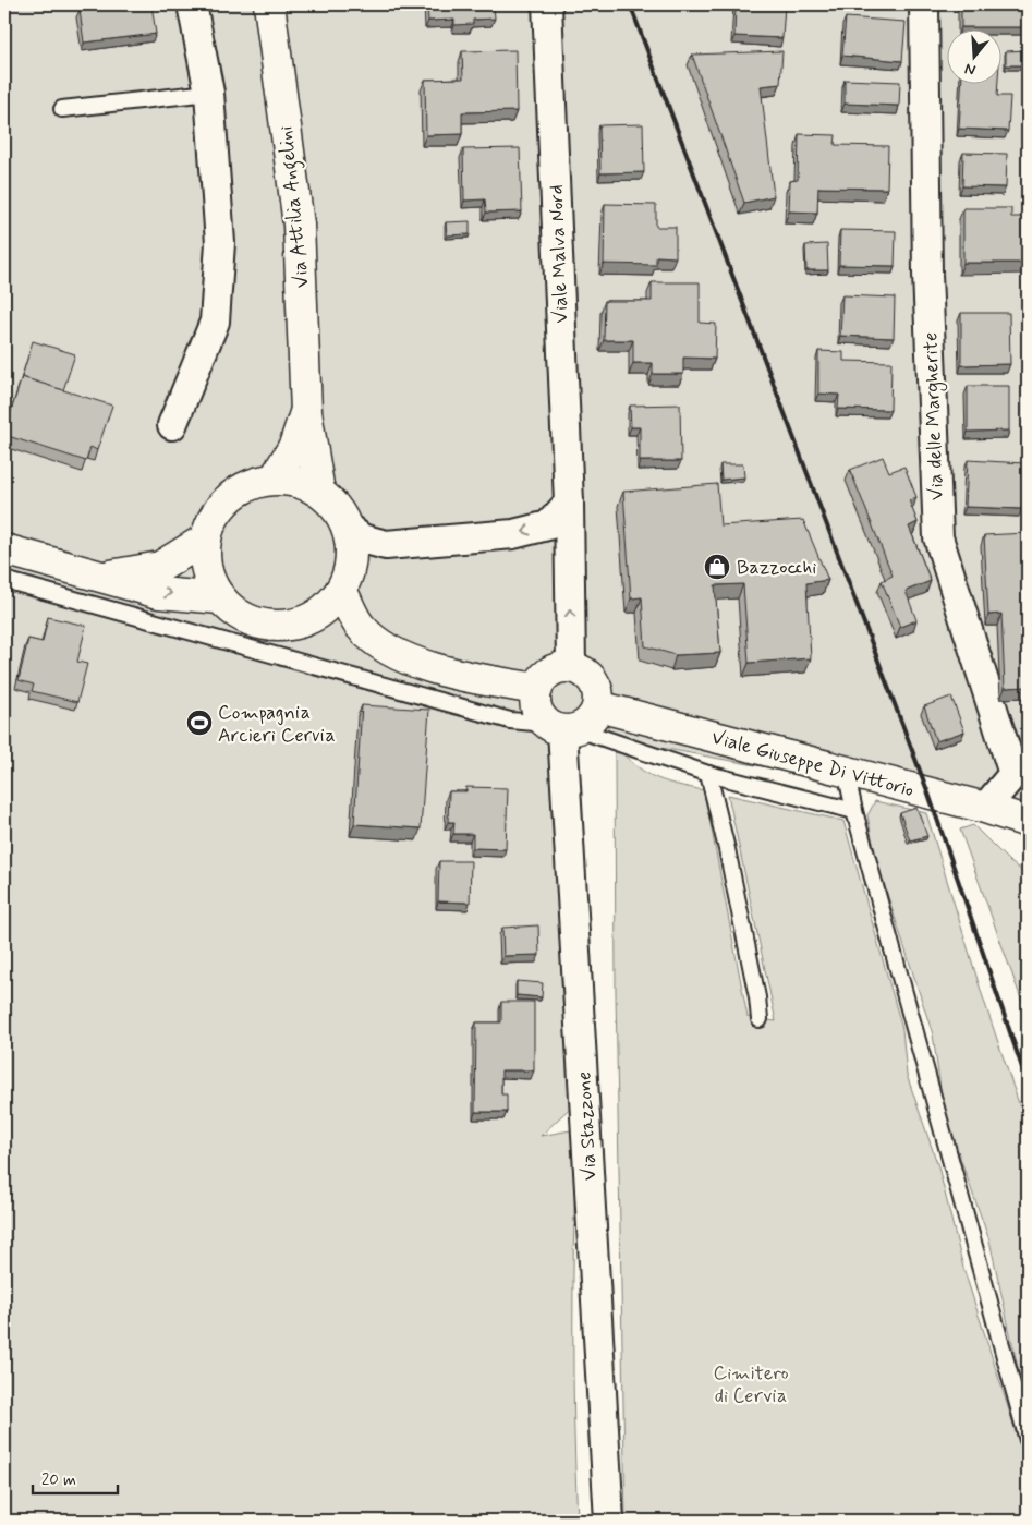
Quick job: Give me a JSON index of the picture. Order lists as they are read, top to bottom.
{
  "streets": {
    "street": [
      "Via Attilia Angelini",
      "Viale Malva Nord",
      "Via delle Margherite",
      "Viale Giuseppe Di Vittorio",
      "Via Stazzone"
    ]
  },
  "crossings": [
    ["Viale Malva Nord", "Viale Giuseppe Di Vittorio"],
    ["Viale Malva Nord", "Via Stazzone"],
    ["Via delle Margherite", "Viale Giuseppe Di Vittorio"],
    ["Viale Giuseppe Di Vittorio", "Via Stazzone"]
  ],
  "parks": ["Cimitero di Cervia"],
  "places": {
    "shop": ["Bazzocchi"],
    "sports": ["Compagnia Arcieri Cervia"]
  },
  "scale_bar": "20 m",
  "north": "bottom"
}
